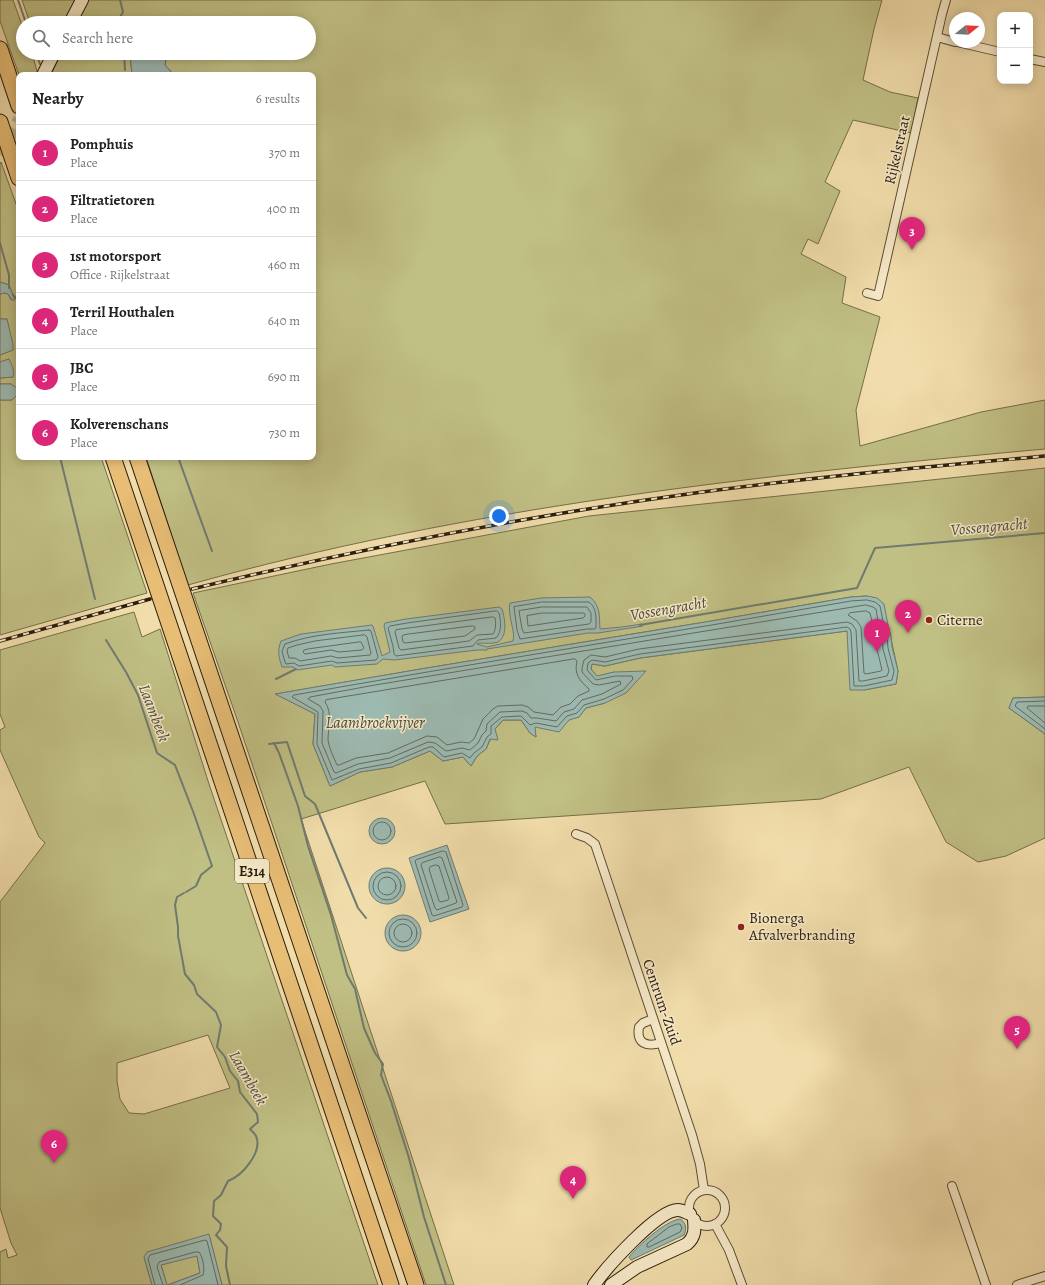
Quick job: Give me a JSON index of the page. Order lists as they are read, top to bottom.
{
  "streets": {
    "highway": ["E314"],
    "street": ["Rijkelstraat", "Centrum-Zuid"]
  },
  "water": ["Vossengracht", "Laambeek", "Laambroekvijver"],
  "places": ["Citerne", "Bionerga Afvalverbranding"],
  "north": "right",
  "page": {
    "map_buttons": ["+", "−"],
    "search": "Search here",
    "heading": ["Nearby", "6 results"],
    "list": [
      {
        "mark": "1",
        "name": "Pomphuis",
        "note": "Place",
        "value": "370 m"
      },
      {
        "mark": "2",
        "name": "Filtratietoren",
        "note": "Place",
        "value": "400 m"
      },
      {
        "mark": "3",
        "name": "1st motorsport",
        "note": "Office · Rijkelstraat",
        "value": "460 m"
      },
      {
        "mark": "4",
        "name": "Terril Houthalen",
        "note": "Place",
        "value": "640 m"
      },
      {
        "mark": "5",
        "name": "JBC",
        "note": "Place",
        "value": "690 m"
      },
      {
        "mark": "6",
        "name": "Kolverenschans",
        "note": "Place",
        "value": "730 m"
      }
    ],
    "pins": [
      "3",
      "2",
      "1",
      "5",
      "6",
      "4"
    ]
  }
}
